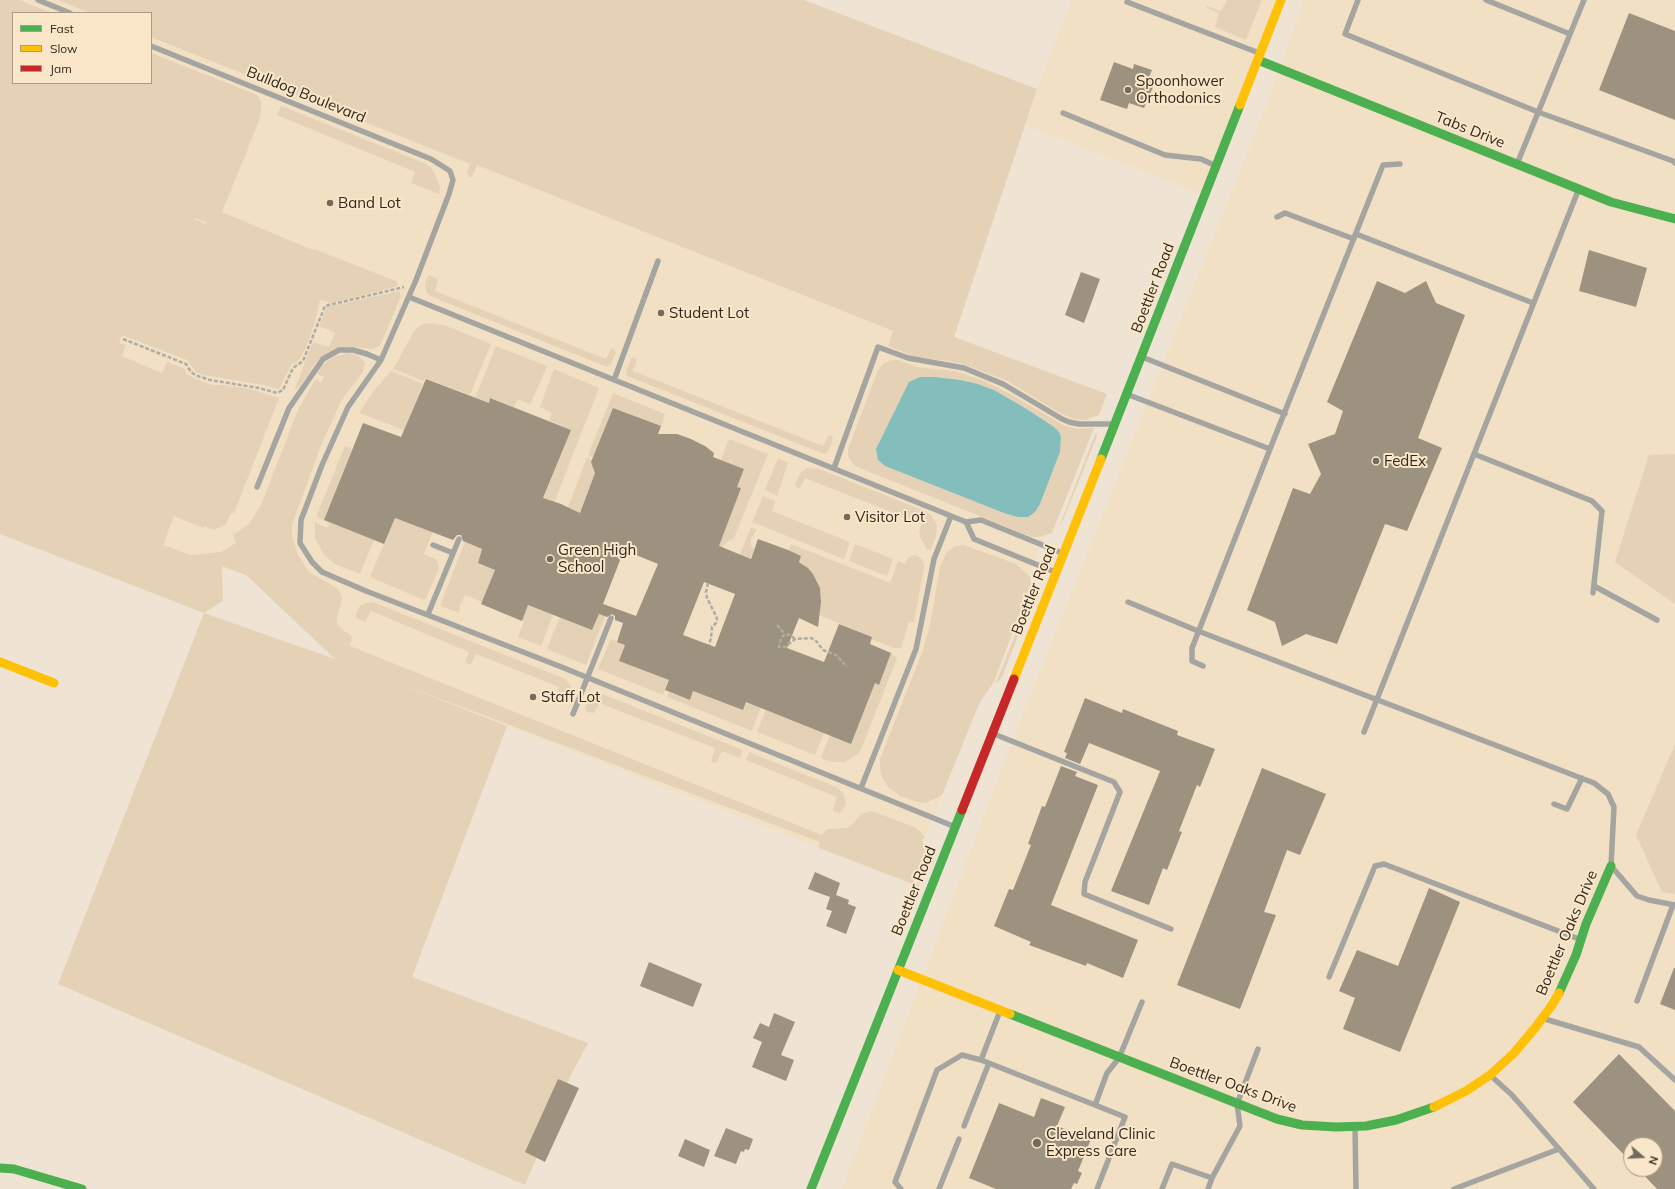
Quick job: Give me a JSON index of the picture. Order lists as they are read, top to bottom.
{
  "streets": {
    "street": ["Tabs Drive", "Boettler Road", "Boettler Oaks Drive"],
    "lane": ["Bulldog Boulevard"]
  },
  "crossings": [
    ["Tabs Drive", "Boettler Road"],
    ["Boettler Road", "Boettler Oaks Drive"]
  ],
  "places": [
    "Spoonhower Orthodonics",
    "Band Lot",
    "Student Lot",
    "FedEx",
    "Visitor Lot",
    "Green High School",
    "Staff Lot",
    "Cleveland Clinic Express Care"
  ],
  "legend": ["Fast", "Slow", "Jam"],
  "north": "right"
}
